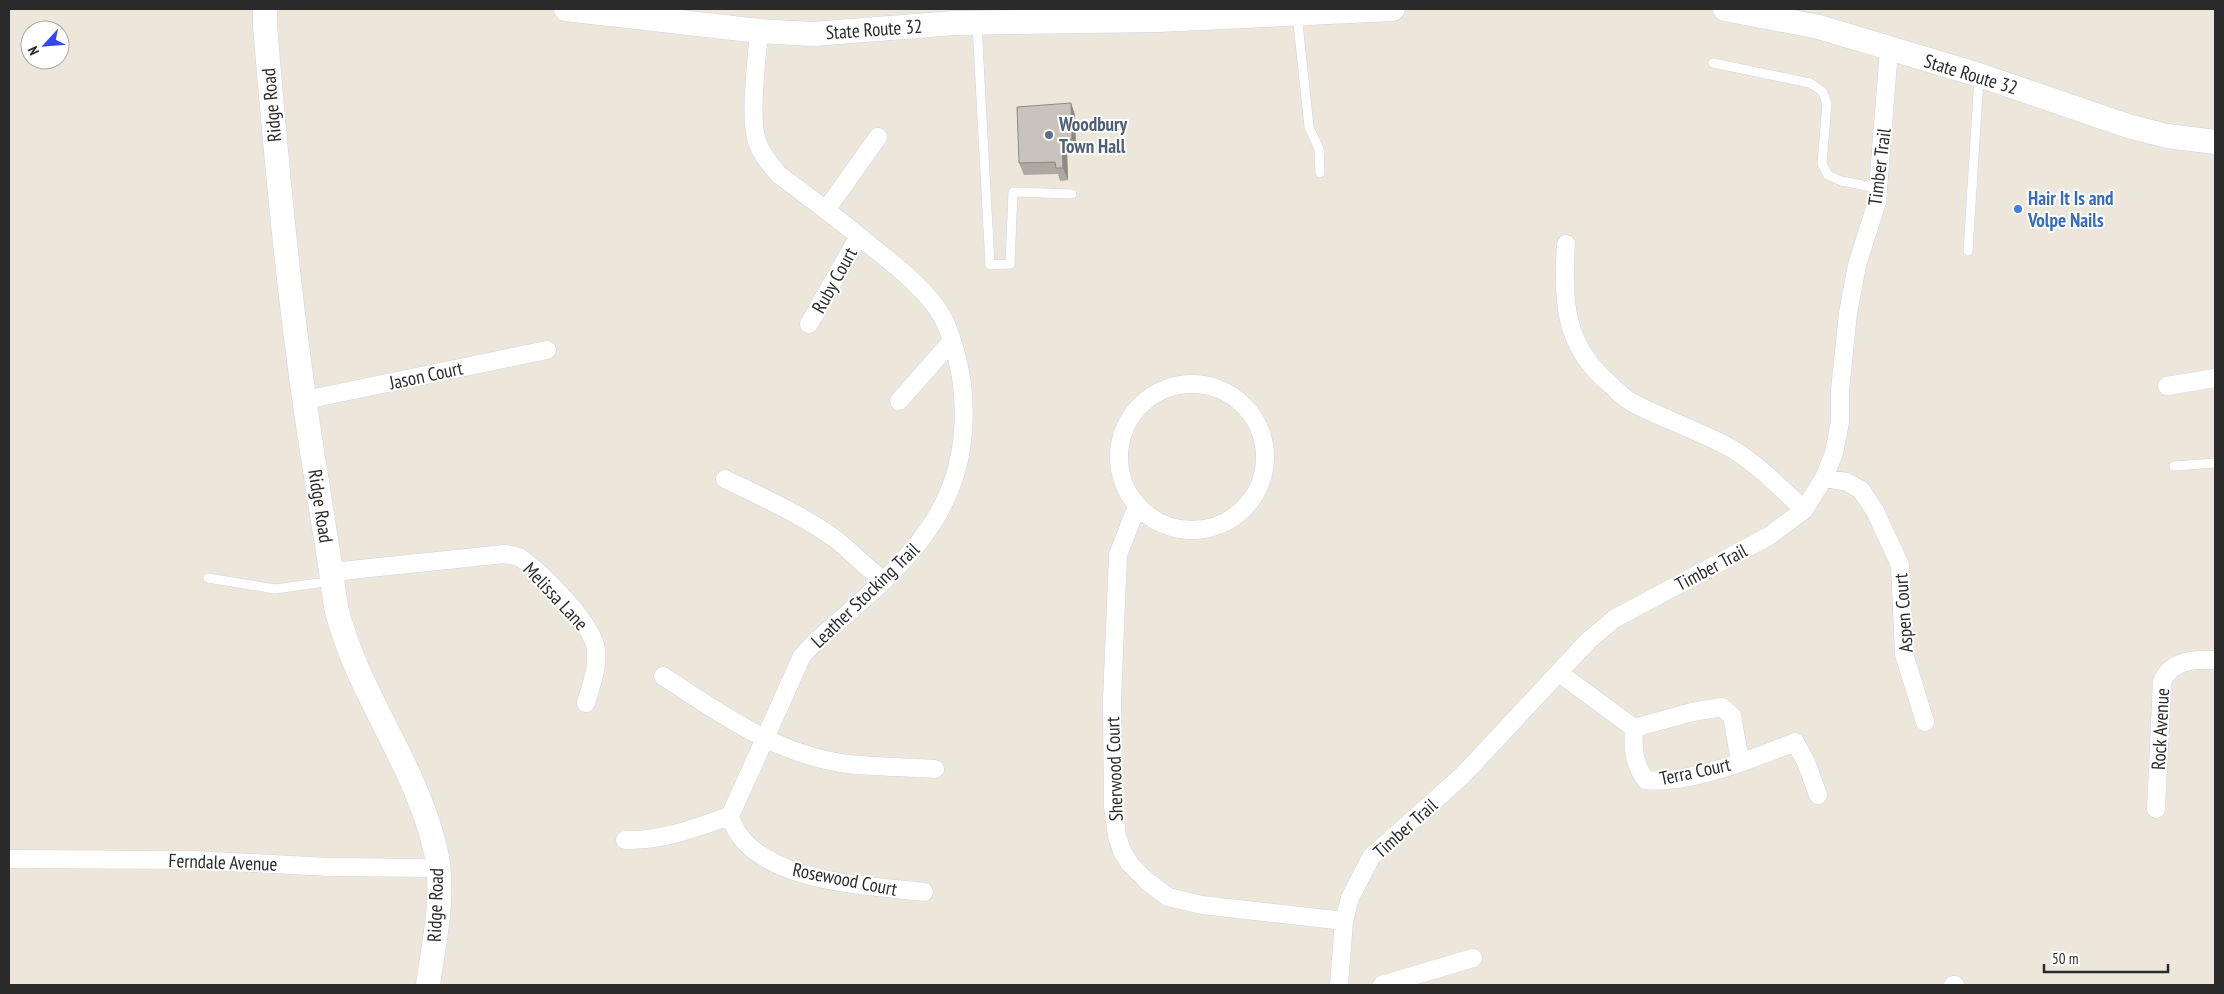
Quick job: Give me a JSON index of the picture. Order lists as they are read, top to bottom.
{
  "streets": {
    "main road": ["State Route 32", "Ridge Road"],
    "street": [
      "Timber Trail",
      "Ruby Court",
      "Jason Court",
      "Leather Stocking Trail",
      "Melissa Lane",
      "Aspen Court",
      "Rock Avenue",
      "Sherwood Court",
      "Terra Court",
      "Ferndale Avenue",
      "Rosewood Court"
    ]
  },
  "crossings": [
    ["State Route 32", "Timber Trail"],
    ["State Route 32", "Leather Stocking Trail"],
    ["Ridge Road", "Jason Court"],
    ["Ridge Road", "Melissa Lane"],
    ["Ridge Road", "Ferndale Avenue"],
    ["Timber Trail", "Aspen Court"],
    ["Timber Trail", "Sherwood Court"],
    ["Ruby Court", "Leather Stocking Trail"],
    ["Leather Stocking Trail", "Rosewood Court"]
  ],
  "places": ["Woodbury Town Hall", "Hair It Is and Volpe Nails"],
  "scale_bar": "50 m",
  "north": "bottom left"
}
